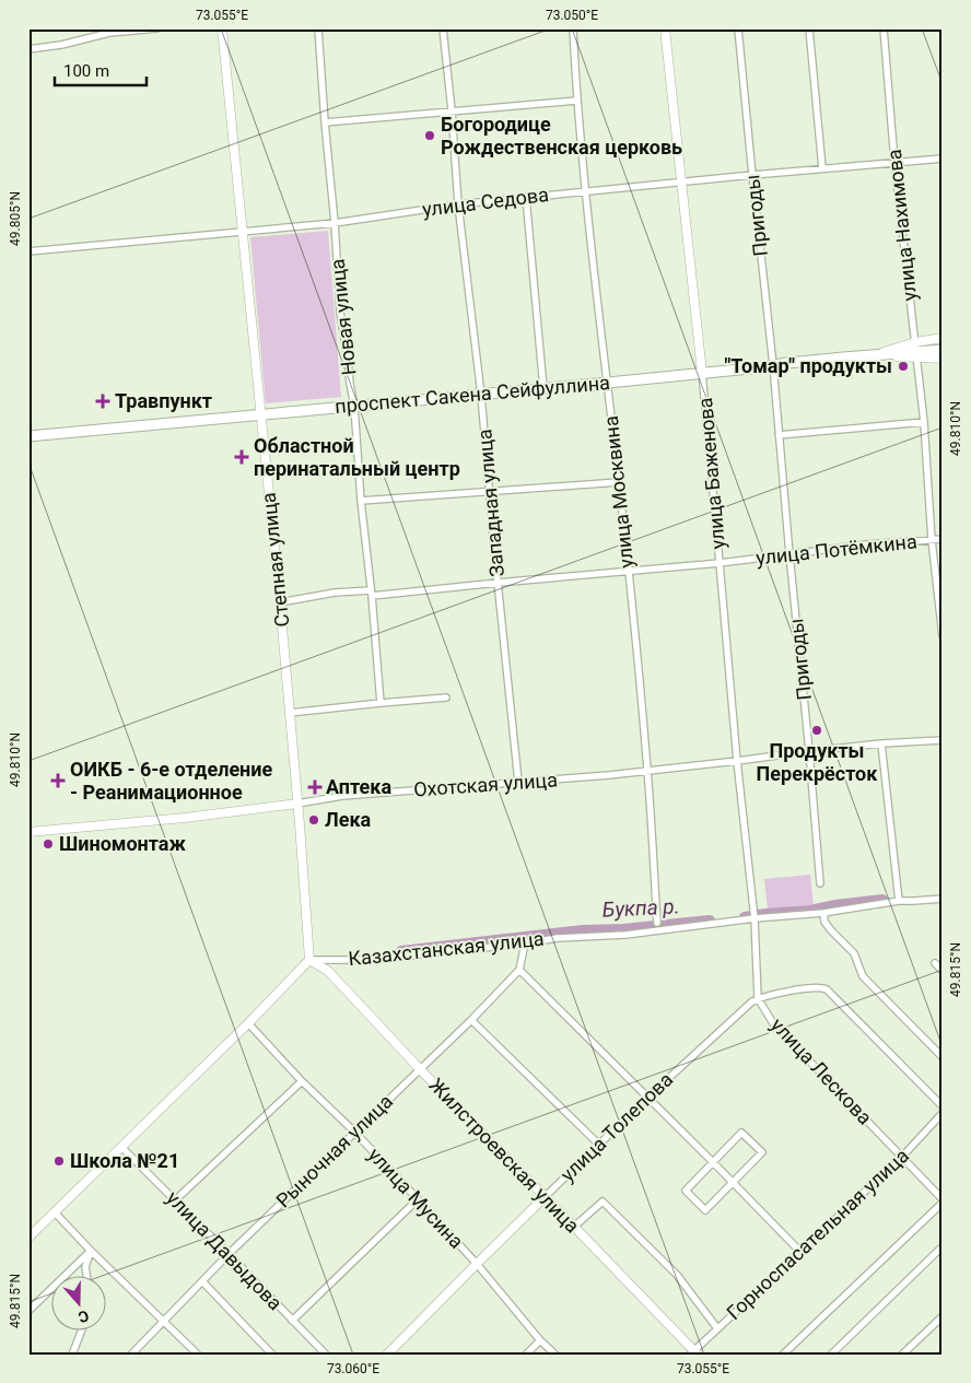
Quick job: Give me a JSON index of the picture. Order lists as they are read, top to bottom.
{
  "streets": {
    "main road": ["проспект Сакена Сейфуллина"],
    "street": [
      "улица Седова",
      "Пригоды",
      "улица Нахимова",
      "Новая улица",
      "улица Баженова",
      "улица Москвина",
      "Западная улица",
      "улица Потёмкина",
      "Степная улица",
      "Охотская улица",
      "Казахстанская улица",
      "улица Лескова",
      "улица Толепова",
      "Рыночная улица",
      "Жилстроевская улица",
      "улица Мусина",
      "Горноспасательная улица",
      "улица Давыдова"
    ]
  },
  "crossings": [
    ["улица Седова", "Пригоды"],
    ["улица Седова", "улица Нахимова"],
    ["улица Седова", "Новая улица"],
    ["улица Седова", "улица Баженова"],
    ["улица Седова", "улица Москвина"],
    ["улица Седова", "Западная улица"],
    ["улица Седова", "Степная улица"],
    ["Пригоды", "проспект Сакена Сейфуллина"],
    ["Пригоды", "улица Потёмкина"],
    ["Пригоды", "Охотская улица"],
    ["улица Нахимова", "проспект Сакена Сейфуллина"],
    ["улица Нахимова", "улица Потёмкина"],
    ["Новая улица", "проспект Сакена Сейфуллина"],
    ["Новая улица", "улица Потёмкина"],
    ["проспект Сакена Сейфуллина", "улица Баженова"],
    ["проспект Сакена Сейфуллина", "улица Москвина"],
    ["проспект Сакена Сейфуллина", "Западная улица"],
    ["проспект Сакена Сейфуллина", "Степная улица"],
    ["улица Баженова", "улица Потёмкина"],
    ["улица Баженова", "Охотская улица"],
    ["улица Баженова", "Казахстанская улица"],
    ["улица Баженова", "улица Лескова"],
    ["улица Москвина", "улица Потёмкина"],
    ["улица Москвина", "Охотская улица"],
    ["Западная улица", "улица Потёмкина"],
    ["Западная улица", "Охотская улица"],
    ["улица Потёмкина", "Степная улица"],
    ["Степная улица", "Охотская улица"],
    ["Степная улица", "Казахстанская улица"],
    ["Степная улица", "Жилстроевская улица"],
    ["Казахстанская улица", "улица Лескова"],
    ["Казахстанская улица", "Жилстроевская улица"],
    ["улица Лескова", "улица Толепова"],
    ["улица Лескова", "Горноспасательная улица"],
    ["улица Толепова", "Жилстроевская улица"],
    ["улица Толепова", "улица Мусина"],
    ["Рыночная улица", "Жилстроевская улица"],
    ["Рыночная улица", "улица Мусина"],
    ["Рыночная улица", "улица Давыдова"],
    ["Жилстроевская улица", "Горноспасательная улица"]
  ],
  "water": ["Букпа р."],
  "places": {
    "other": [
      "Богородице Рождественская церковь",
      "\"Томар\" продукты",
      "Продукты Перекрёсток",
      "Лека",
      "Шиномонтаж",
      "Школа №21"
    ],
    "health": [
      "Травпункт",
      "Областной перинатальный центр",
      "ОИКБ - 6-е отделение - Реанимационное",
      "Аптека"
    ]
  },
  "scale_bar": "100 m",
  "north": "bottom",
  "coordinates": [
    "73.055°E",
    "73.050°E",
    "49.805°N",
    "49.810°N",
    "49.815°N",
    "73.060°E"
  ]
}
